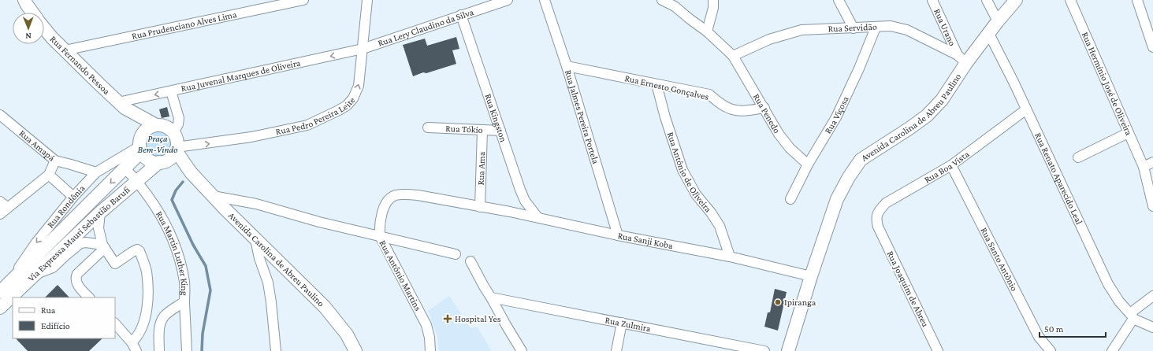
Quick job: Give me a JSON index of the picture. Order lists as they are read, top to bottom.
{
  "streets": {
    "main road": ["Rua Fernando Pessoa", "Avenida Carolina de Abreu Paulino", "Via Expressa Mauri Sebastião Barufi"],
    "street": [
      "Rua Prudenciano Alves Lima",
      "Rua Lery Claudino da Silva",
      "Rua Servidão",
      "Rua Urano",
      "Rua Juvenal Marques de Oliveira",
      "Rua Hermínio José de Oliveira",
      "Rua Ernesto Gonçalves",
      "Rua Pedro Pereira Leite",
      "Rua Penedo",
      "Rua Viçosa",
      "Rua Jalmes Pereira Portela",
      "Rua Kingston",
      "Rua Tókio",
      "Rua Amapá",
      "Rua Boa Vista",
      "Rua Ama",
      "Rua Antônio de Oliveira",
      "Rua Renato Aparecido Leal",
      "Rua Rondônia",
      "Rua Sanji Koba",
      "Rua Martin Luther King",
      "Rua Santo Antônio",
      "Rua Antônio Martins",
      "Rua Joaquim de Abreu",
      "Rua Zulmira"
    ]
  },
  "crossings": [
    ["Rua Prudenciano Alves Lima", "Rua Fernando Pessoa"],
    ["Rua Lery Claudino da Silva", "Rua Juvenal Marques de Oliveira"],
    ["Rua Lery Claudino da Silva", "Rua Pedro Pereira Leite"],
    ["Rua Lery Claudino da Silva", "Rua Kingston"],
    ["Rua Servidão", "Rua Urano"],
    ["Rua Servidão", "Rua Penedo"],
    ["Rua Servidão", "Rua Viçosa"],
    ["Rua Servidão", "Avenida Carolina de Abreu Paulino"],
    ["Rua Urano", "Avenida Carolina de Abreu Paulino"],
    ["Rua Fernando Pessoa", "Rua Juvenal Marques de Oliveira"],
    ["Rua Fernando Pessoa", "Rua Pedro Pereira Leite"],
    ["Rua Fernando Pessoa", "Avenida Carolina de Abreu Paulino"],
    ["Rua Fernando Pessoa", "Rua Rondônia"],
    ["Rua Fernando Pessoa", "Via Expressa Mauri Sebastião Barufi"],
    ["Rua Juvenal Marques de Oliveira", "Rua Pedro Pereira Leite"],
    ["Rua Ernesto Gonçalves", "Rua Penedo"],
    ["Rua Ernesto Gonçalves", "Rua Jalmes Pereira Portela"],
    ["Rua Ernesto Gonçalves", "Rua Antônio de Oliveira"],
    ["Rua Pedro Pereira Leite", "Avenida Carolina de Abreu Paulino"],
    ["Rua Pedro Pereira Leite", "Rua Rondônia"],
    ["Rua Pedro Pereira Leite", "Via Expressa Mauri Sebastião Barufi"],
    ["Rua Penedo", "Rua Viçosa"],
    ["Avenida Carolina de Abreu Paulino", "Rua Renato Aparecido Leal"],
    ["Avenida Carolina de Abreu Paulino", "Rua Rondônia"],
    ["Avenida Carolina de Abreu Paulino", "Via Expressa Mauri Sebastião Barufi"],
    ["Avenida Carolina de Abreu Paulino", "Rua Sanji Koba"],
    ["Rua Jalmes Pereira Portela", "Rua Sanji Koba"],
    ["Rua Kingston", "Rua Tókio"],
    ["Rua Kingston", "Rua Sanji Koba"],
    ["Rua Tókio", "Rua Ama"],
    ["Rua Amapá", "Rua Rondônia"],
    ["Rua Boa Vista", "Rua Renato Aparecido Leal"],
    ["Rua Boa Vista", "Rua Santo Antônio"],
    ["Rua Boa Vista", "Rua Joaquim de Abreu"],
    ["Rua Ama", "Rua Sanji Koba"],
    ["Rua Ama", "Rua Antônio Martins"],
    ["Rua Antônio de Oliveira", "Rua Sanji Koba"],
    ["Rua Rondônia", "Via Expressa Mauri Sebastião Barufi"],
    ["Via Expressa Mauri Sebastião Barufi", "Rua Martin Luther King"],
    ["Rua Sanji Koba", "Rua Antônio Martins"]
  ],
  "one_way": ["Rua Juvenal Marques de Oliveira", "Rua Pedro Pereira Leite"],
  "parks": ["Praça Bem-Vindo"],
  "places": {
    "other": ["Ipiranga"],
    "health": ["Hospital Yes"]
  },
  "legend": ["Rua", "Edifício"],
  "scale_bar": "50 m",
  "north": "bottom"
}
